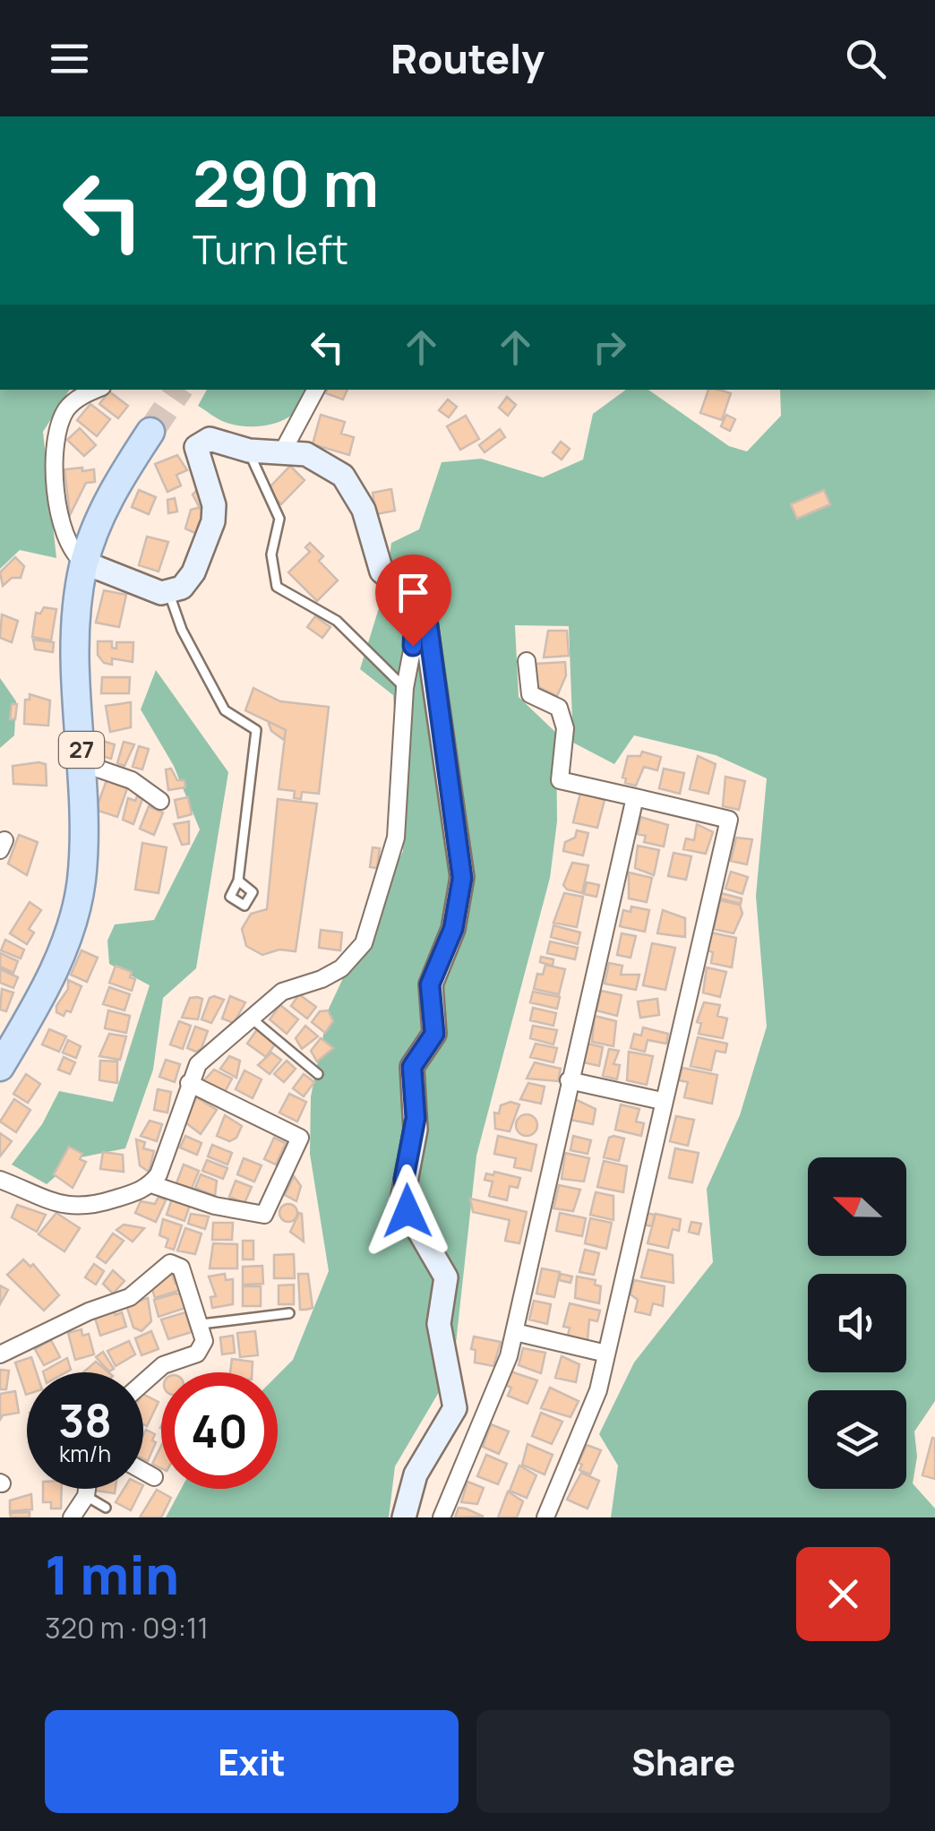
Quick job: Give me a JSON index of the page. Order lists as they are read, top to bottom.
{
  "streets": {
    "main road": ["27"]
  },
  "north": "left",
  "page": {
    "header": "Routely",
    "turn": ["290 m", "Turn left"],
    "speed": "38 km/h",
    "limit": "40",
    "heading": ["1 min", "320 m · 09:11"],
    "buttons": ["Exit", "Share"]
  }
}
